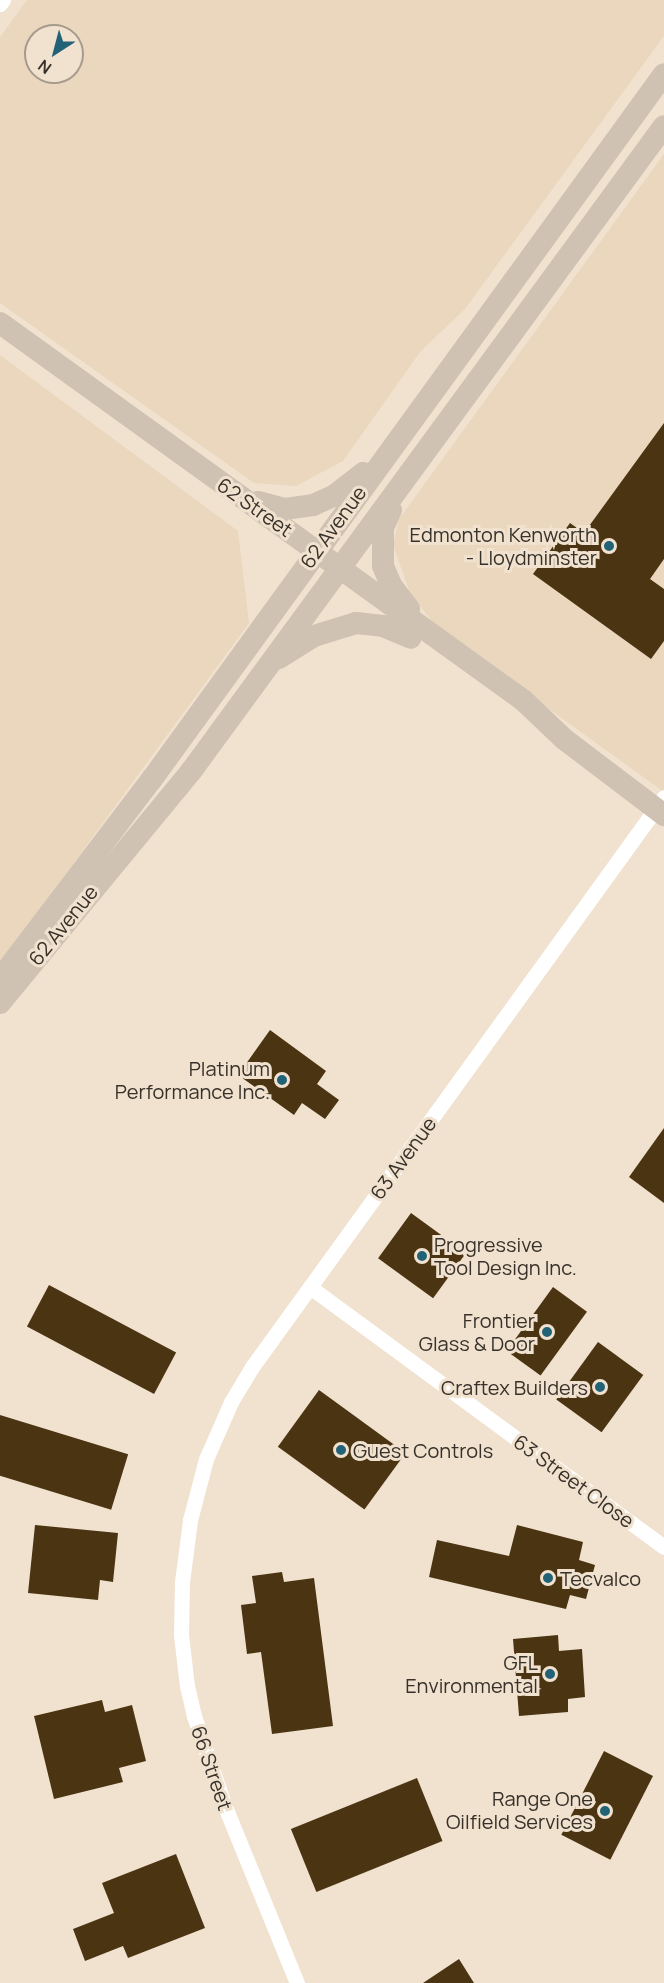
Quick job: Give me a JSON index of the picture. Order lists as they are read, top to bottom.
{
  "streets": {
    "main road": ["62 Street", "62 Avenue"],
    "street": ["63 Avenue", "63 Street Close", "66 Street"]
  },
  "crossings": [
    ["62 Street", "62 Avenue"],
    ["62 Street", "63 Avenue"],
    ["63 Avenue", "63 Street Close"],
    ["63 Avenue", "66 Street"]
  ],
  "places": [
    "Edmonton Kenworth - Lloydminster",
    "Platinum Performance Inc.",
    "Progressive Tool Design Inc.",
    "Frontier Glass & Door",
    "Craftex Builders",
    "Guest Controls",
    "Tecvalco",
    "GFL Environmental",
    "Range One Oilfield Services"
  ],
  "north": "bottom left"
}
